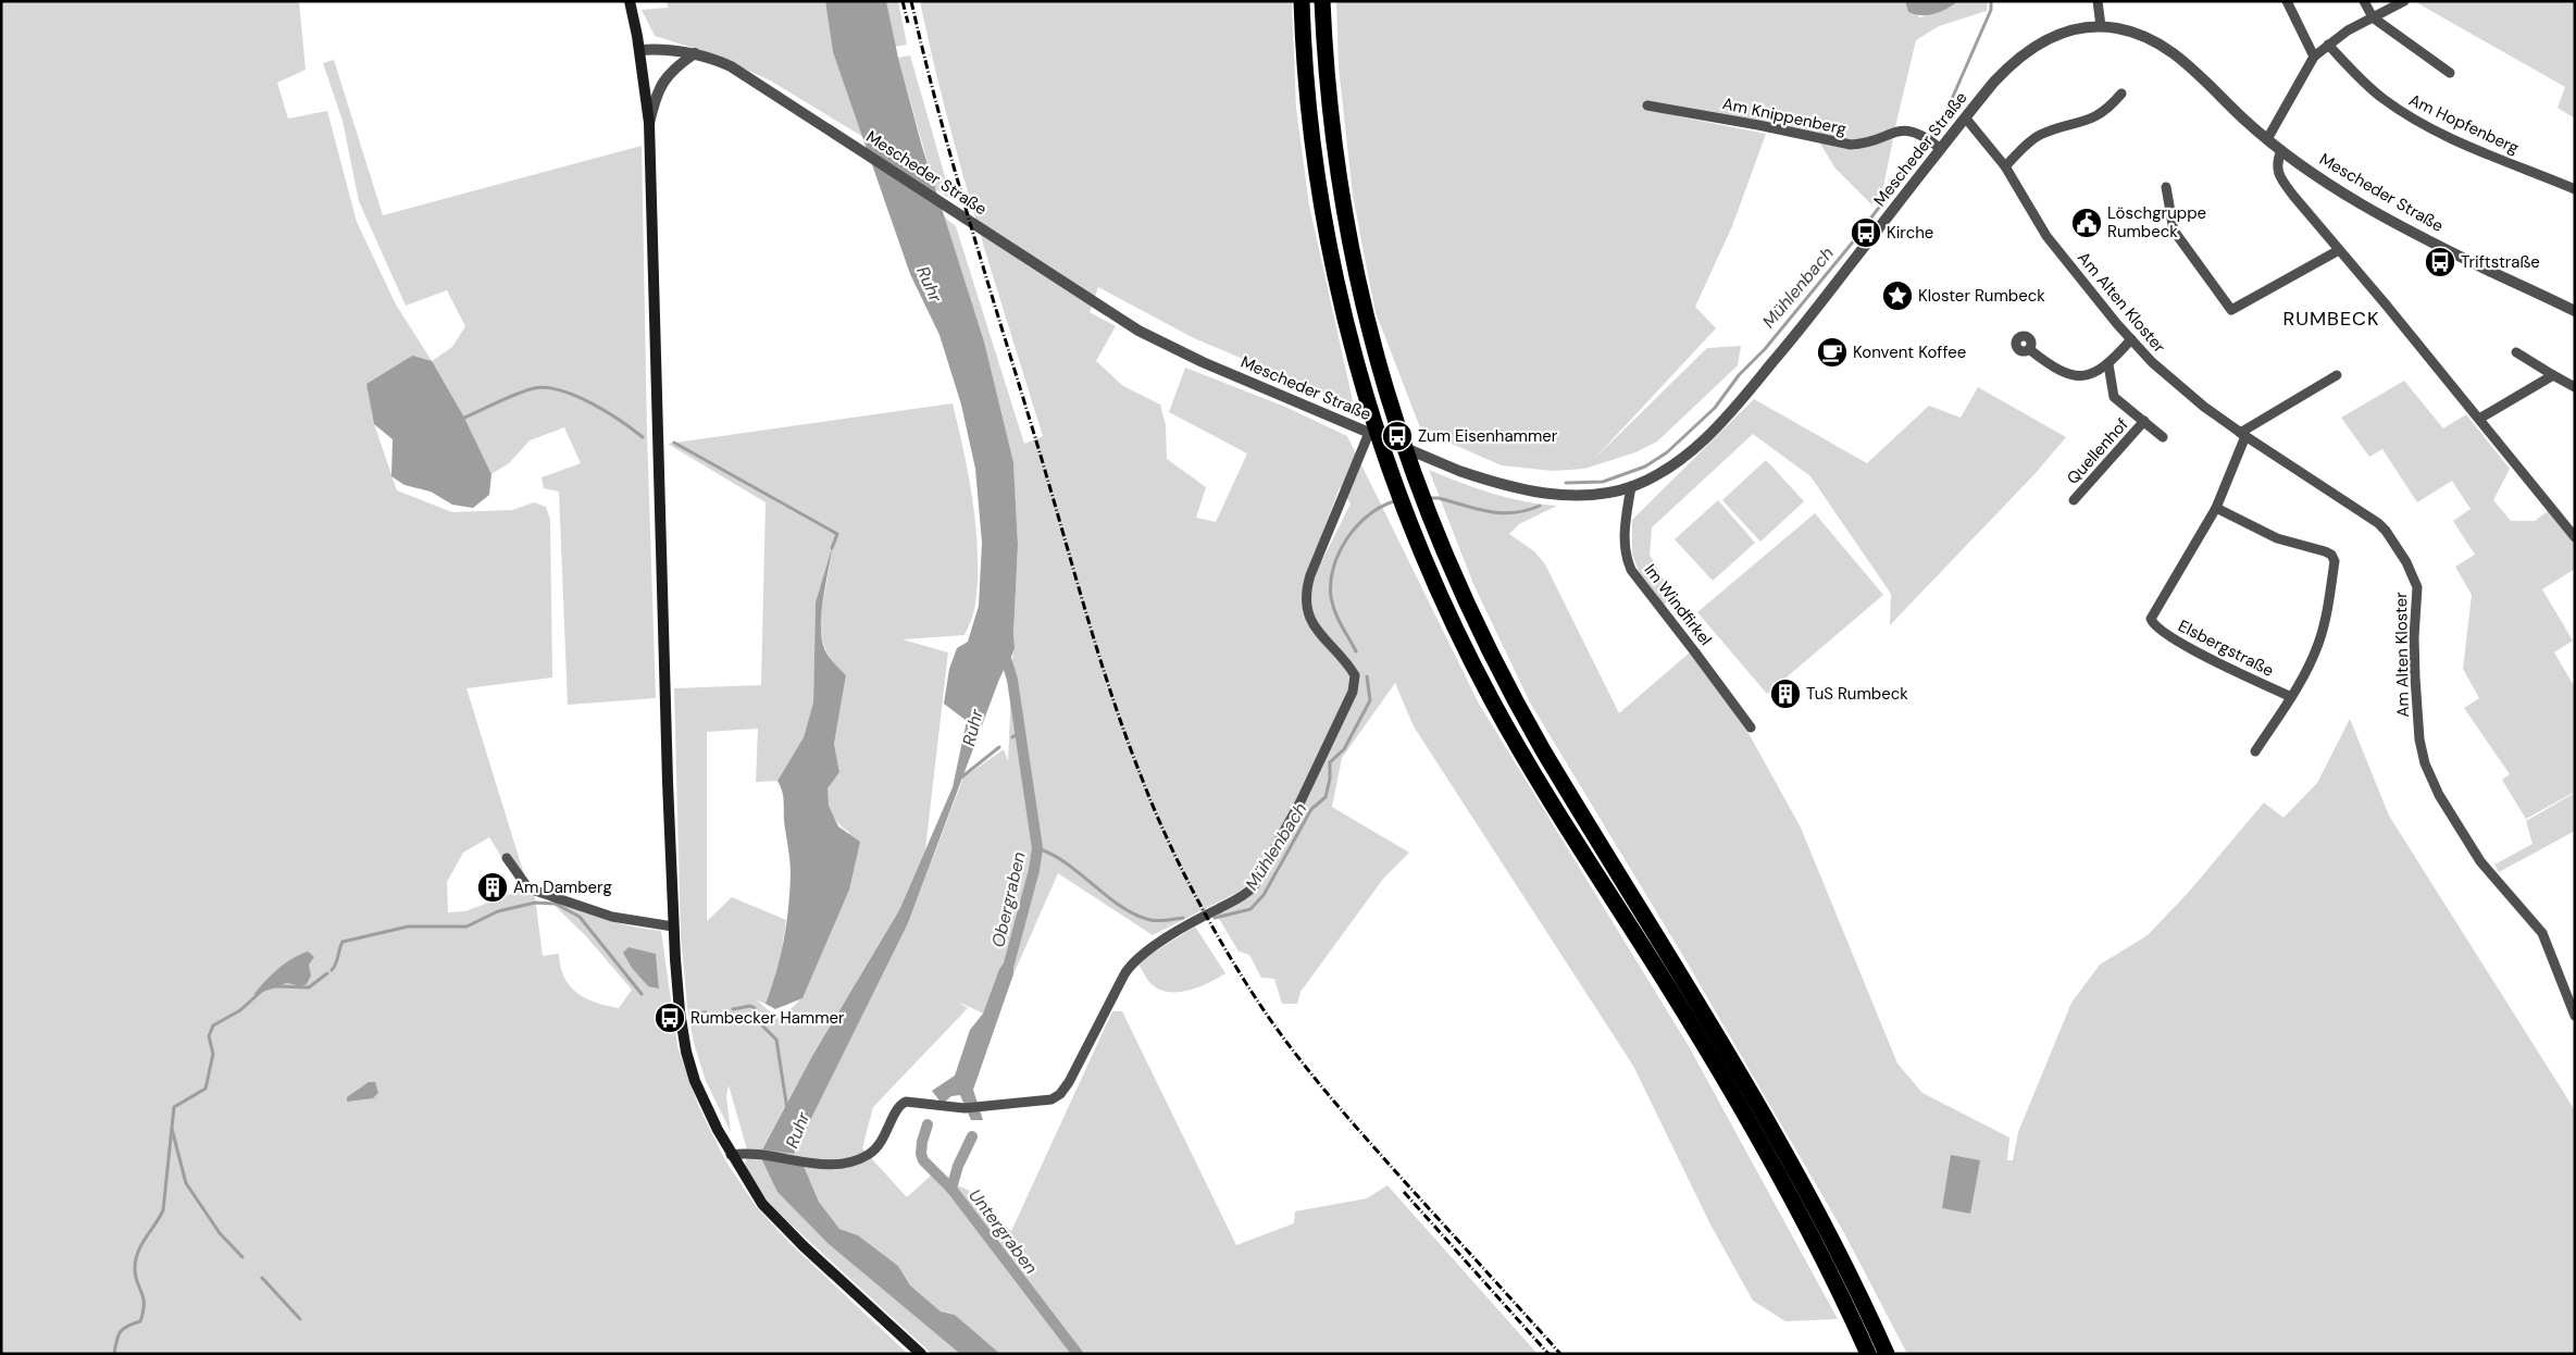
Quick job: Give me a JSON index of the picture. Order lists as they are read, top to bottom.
{
  "streets": {
    "street": [
      "Am Knippenberg",
      "Am Hopfenberg",
      "Mescheder Straße",
      "Am Alten Kloster",
      "Quellenhof",
      "Im Windfirkel",
      "Elsbergstraße"
    ]
  },
  "crossings": [
    ["Am Knippenberg", "Mescheder Straße"],
    ["Mescheder Straße", "Am Alten Kloster"],
    ["Mescheder Straße", "Im Windfirkel"],
    ["Am Alten Kloster", "Elsbergstraße"]
  ],
  "districts": ["RUMBECK"],
  "water": [
    "Ruhr",
    "Mühlenbach",
    "Obergraben",
    "Untergraben"
  ],
  "places": {
    "public building": ["Löschgruppe Rumbeck"],
    "bus stop": [
      "Kirche",
      "Triftstraße",
      "Zum Eisenhammer",
      "Rumbecker Hammer"
    ],
    "place": ["Kloster Rumbeck"],
    "cafe": ["Konvent Koffee"],
    "building": ["TuS Rumbeck", "Am Damberg"]
  }
}
